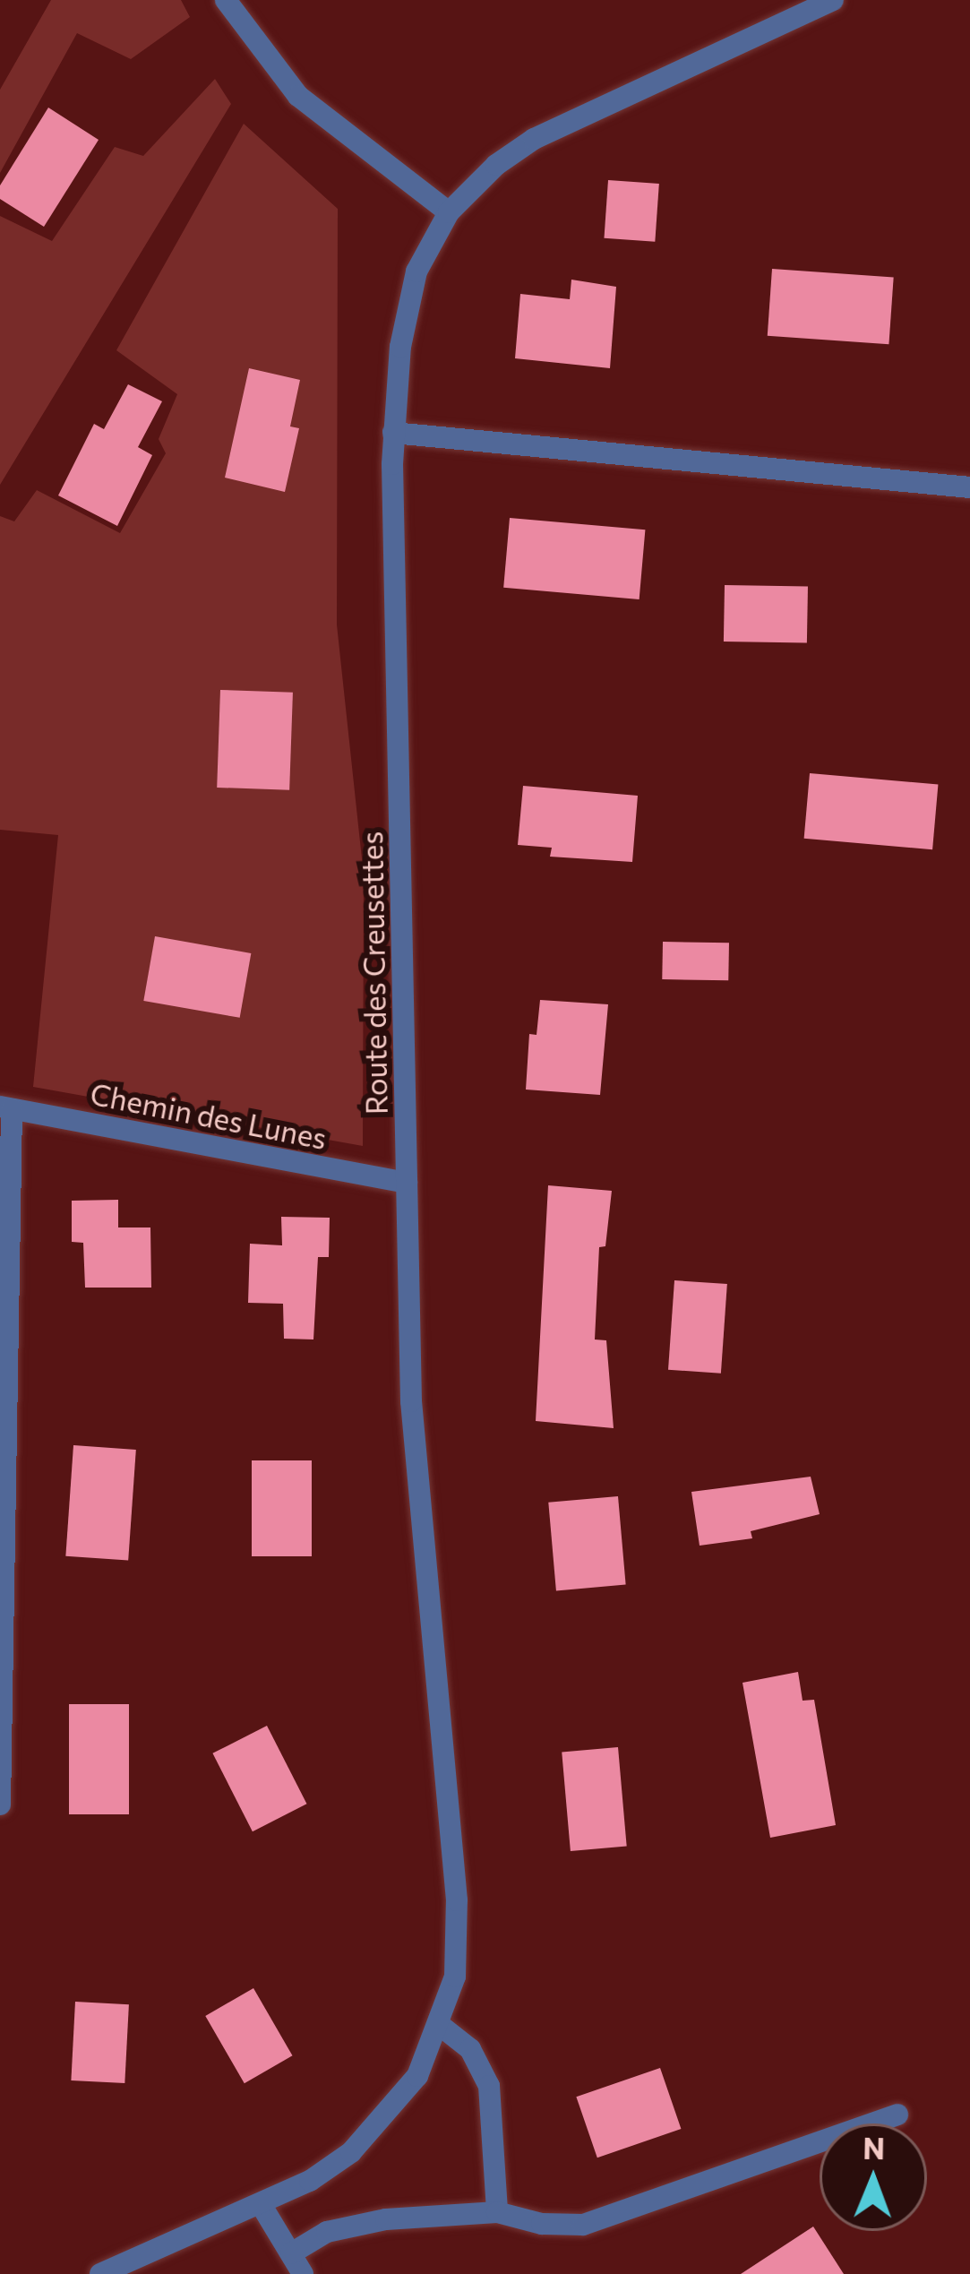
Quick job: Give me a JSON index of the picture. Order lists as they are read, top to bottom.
{
  "streets": {
    "street": ["Route des Creusettes", "Chemin des Lunes"]
  },
  "crossings": [
    ["Route des Creusettes", "Chemin des Lunes"]
  ],
  "north": "top"
}
